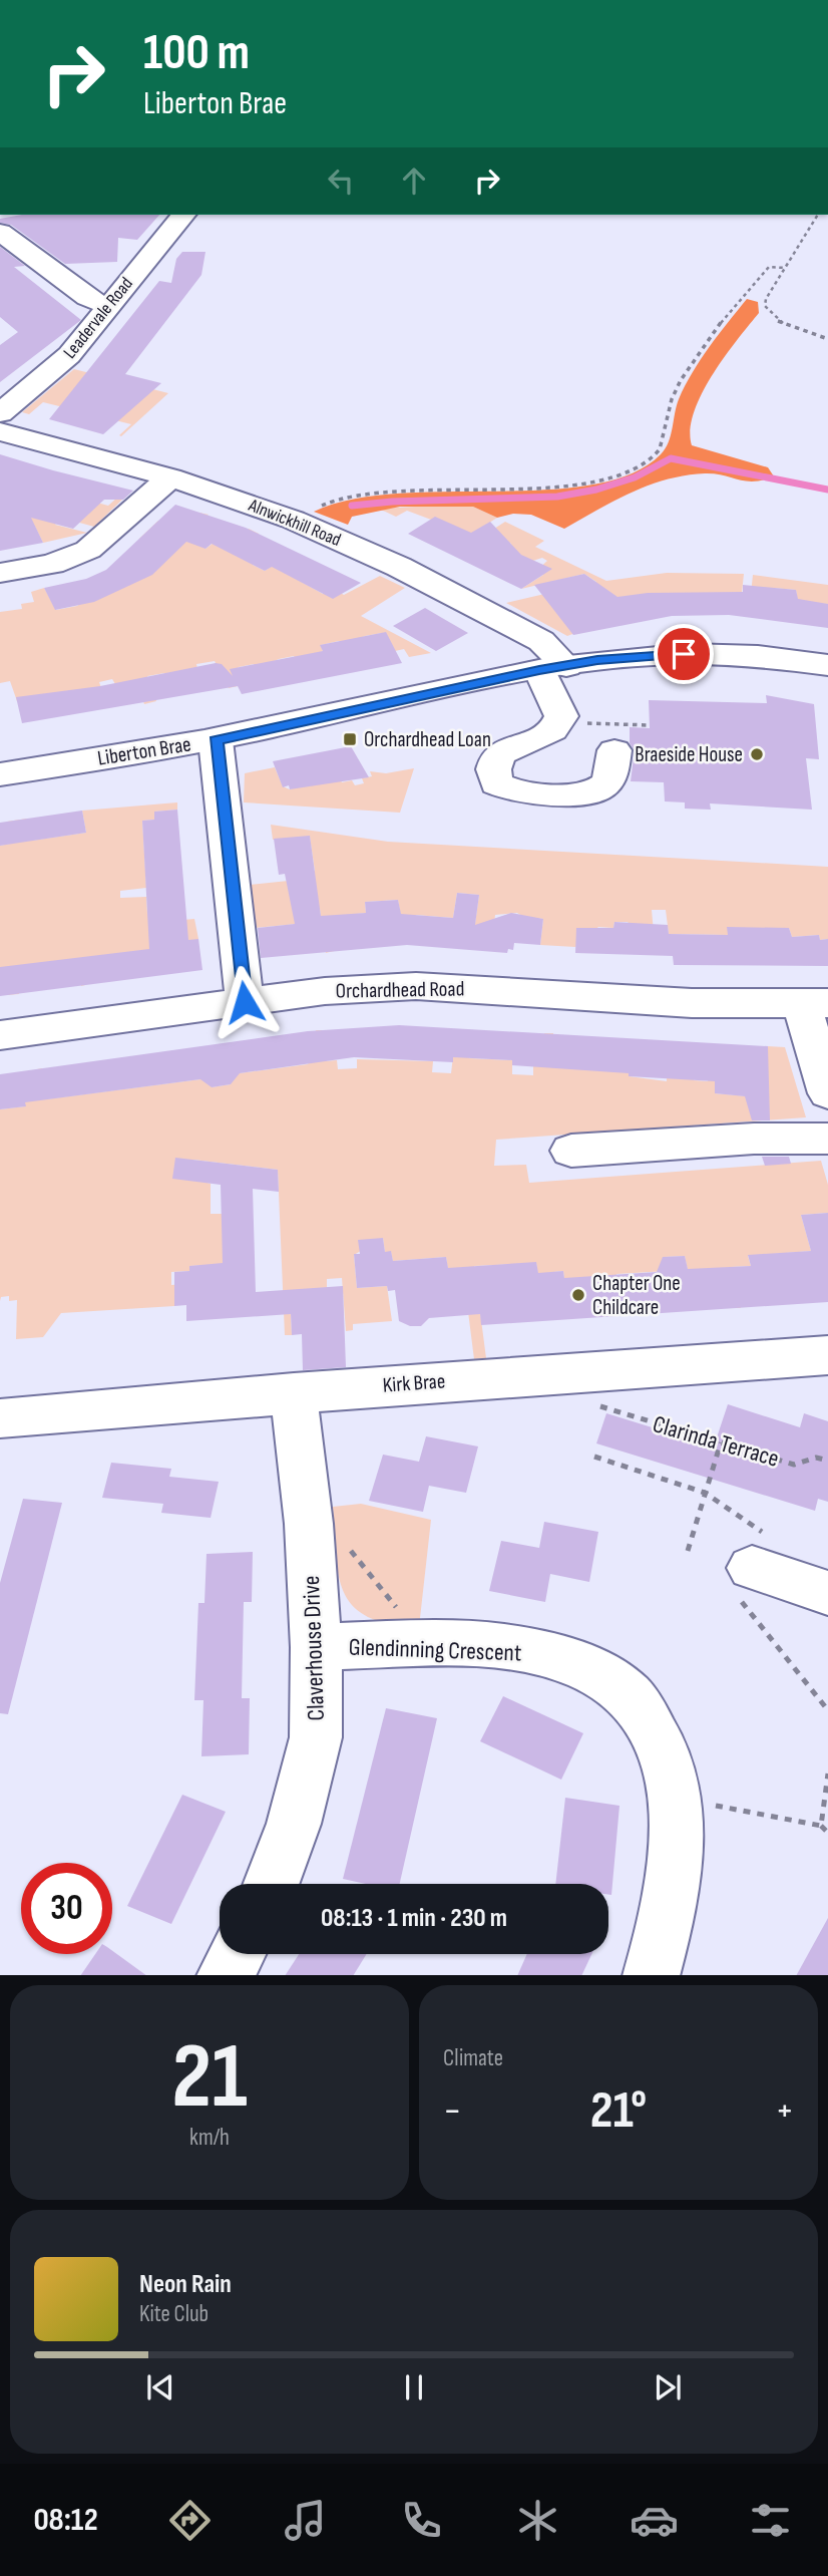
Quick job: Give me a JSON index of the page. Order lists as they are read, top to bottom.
{
  "streets": {
    "street": [
      "Leadervale Road",
      "Alnwickhill Road",
      "Liberton Brae",
      "Orchardhead Road",
      "Kirk Brae",
      "Claverhouse Drive",
      "Glendinning Crescent"
    ],
    "path": ["Clarinda Terrace"]
  },
  "crossings": [
    ["Alnwickhill Road", "Liberton Brae"],
    ["Kirk Brae", "Claverhouse Drive"],
    ["Claverhouse Drive", "Glendinning Crescent"]
  ],
  "places": {
    "transit": ["Orchardhead Loan"],
    "other": ["Braeside House", "Chapter One Childcare"]
  },
  "page": {
    "turn": ["100 m", "Liberton Brae"],
    "limit": "30",
    "trip": "08:13 · 1 min · 230 m",
    "tile": [
      ["21", "km/h"],
      "Climate"
    ],
    "heat": ["−", "21°", "+"],
    "song": ["Neon Rain", "Kite Club"],
    "tabs": "08:12"
  }
}
